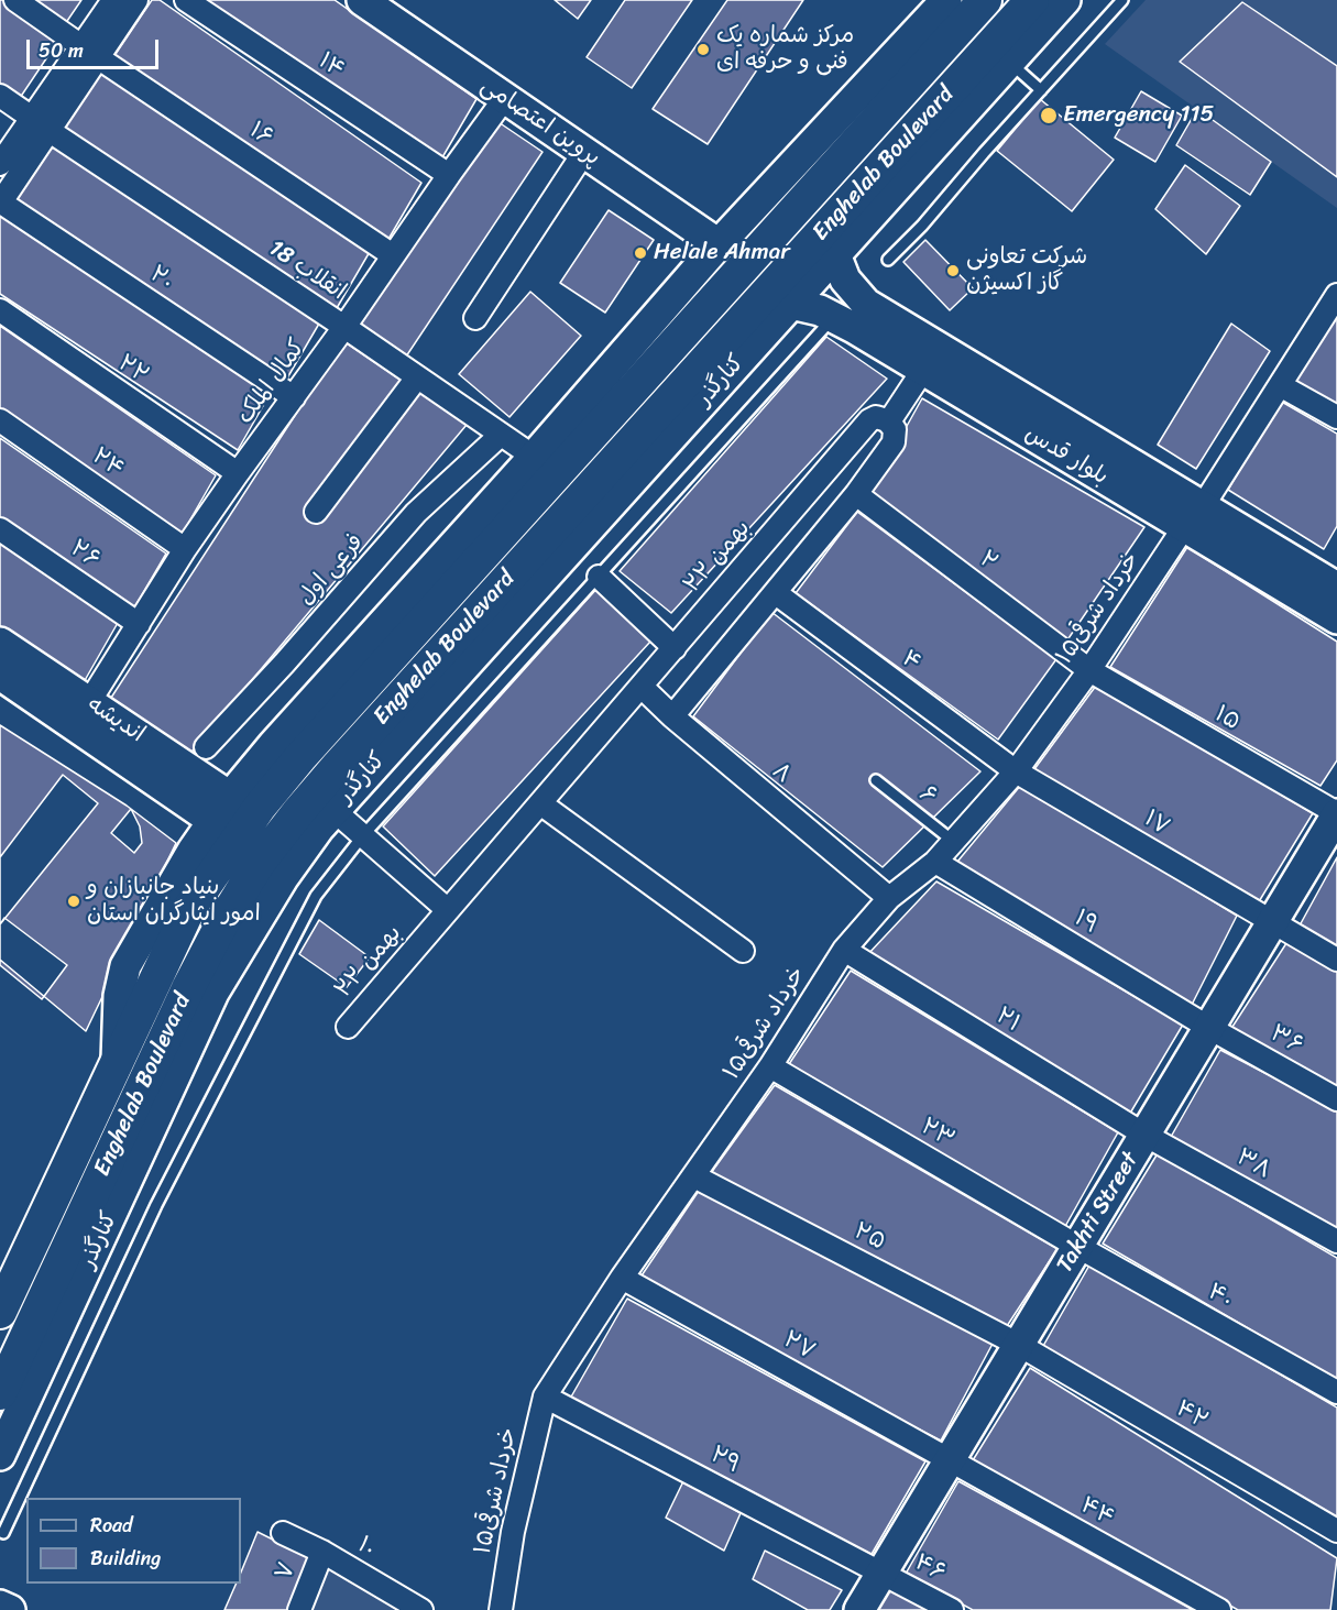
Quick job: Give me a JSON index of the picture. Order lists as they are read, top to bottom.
{
  "streets": {
    "main road": [
      "پروین اعتصامی",
      "Enghelab Boulevard",
      "کنارگذر",
      "بلوار قدس",
      "اندیشه",
      "Takhti Street"
    ],
    "street": [
      "۱۴",
      "۱۶",
      "انقلاب 18",
      "۲۰",
      "۲۲",
      "کمال الملک",
      "۲۴",
      "۲۶",
      "۲۲ بهمن",
      "۲",
      "فرعی اول",
      "۱۵خرداد شرقی",
      "۴",
      "۱۵",
      "۸",
      "۱۷",
      "۱۹",
      "۲۱",
      "۳۶",
      "۲۳",
      "۳۸",
      "۲۵",
      "۴۰",
      "۲۷",
      "۴۲",
      "۲۹",
      "۴۴",
      "۱۰",
      "۴۶",
      "۷"
    ],
    "lane": ["۶"]
  },
  "crossings": [
    ["۱۴", "کمال الملک"],
    ["پروین اعتصامی", "کمال الملک"],
    ["۱۶", "کمال الملک"],
    ["Enghelab Boulevard", "کنارگذر"],
    ["انقلاب 18", "کمال الملک"],
    ["انقلاب 18", "فرعی اول"],
    ["۲۰", "کمال الملک"],
    ["۲۲", "کمال الملک"],
    ["کنارگذر", "بلوار قدس"],
    ["کمال الملک", "۲۴"],
    ["کمال الملک", "۲۶"],
    ["کمال الملک", "اندیشه"],
    ["بلوار قدس", "۱۵خرداد شرقی"],
    ["۲۲ بهمن", "۸"],
    ["۲", "۱۵خرداد شرقی"],
    ["۲", "۱۵"],
    ["۱۵خرداد شرقی", "۴"],
    ["۱۵خرداد شرقی", "۱۵"],
    ["۱۵خرداد شرقی", "۸"],
    ["۱۵خرداد شرقی", "۶"],
    ["۱۵خرداد شرقی", "۱۷"],
    ["۱۵خرداد شرقی", "۱۹"],
    ["۱۵خرداد شرقی", "۲۱"],
    ["۱۵خرداد شرقی", "۲۳"],
    ["۱۵خرداد شرقی", "۲۵"],
    ["۱۵خرداد شرقی", "۲۷"],
    ["۱۵خرداد شرقی", "۲۹"],
    ["۴", "۱۷"],
    ["۱۵", "Takhti Street"],
    ["۱۷", "Takhti Street"],
    ["۱۹", "۳۶"],
    ["۱۹", "Takhti Street"],
    ["۲۱", "۳۸"],
    ["۲۱", "Takhti Street"],
    ["۳۶", "Takhti Street"],
    ["۲۳", "Takhti Street"],
    ["۲۳", "۴۰"],
    ["۳۸", "Takhti Street"],
    ["Takhti Street", "۲۵"],
    ["Takhti Street", "۴۰"],
    ["Takhti Street", "۲۷"],
    ["Takhti Street", "۴۲"],
    ["Takhti Street", "۲۹"],
    ["Takhti Street", "۴۴"],
    ["Takhti Street", "۴۶"],
    ["۲۵", "۴۲"],
    ["۲۷", "۴۴"],
    ["۲۹", "۴۶"],
    ["۱۰", "۷"]
  ],
  "places": [
    "مرکز شماره یک فنی و حرفه ای",
    "Emergency 115",
    "Helale Ahmar",
    "شرکت تعاونی گاز اکسیژن",
    "بنیاد جانبازان و امور ایثارگران استان"
  ],
  "legend": ["Road", "Building"],
  "scale_bar": "50 m"
}
